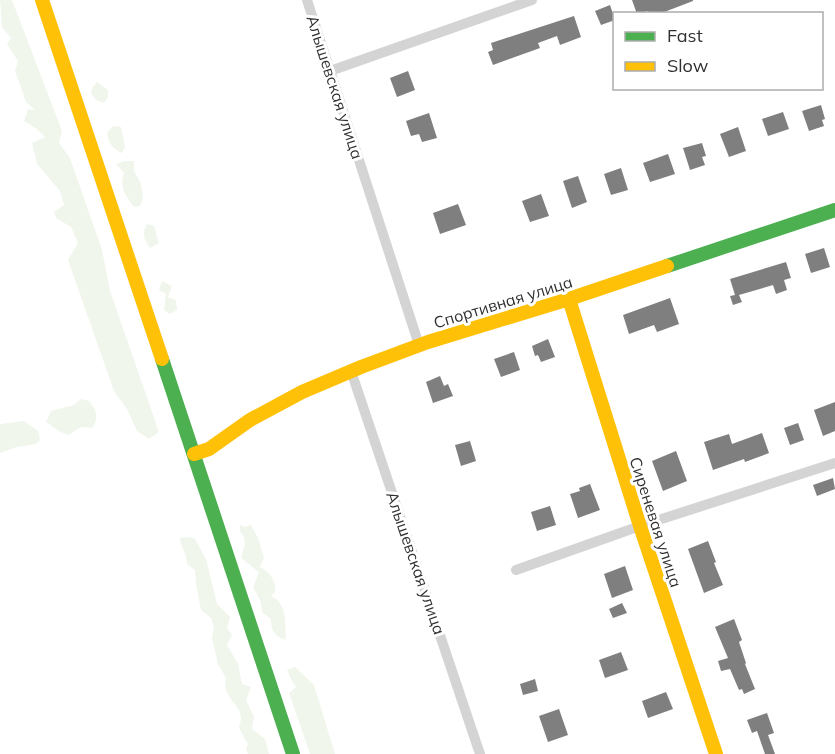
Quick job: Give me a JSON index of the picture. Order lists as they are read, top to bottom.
{
  "streets": {
    "street": ["Алышевская улица", "Спортивная улица", "Сиреневая улица"]
  },
  "crossings": [
    ["Алышевская улица", "Спортивная улица"],
    ["Спортивная улица", "Сиреневая улица"]
  ],
  "legend": ["Fast", "Slow"]
}
